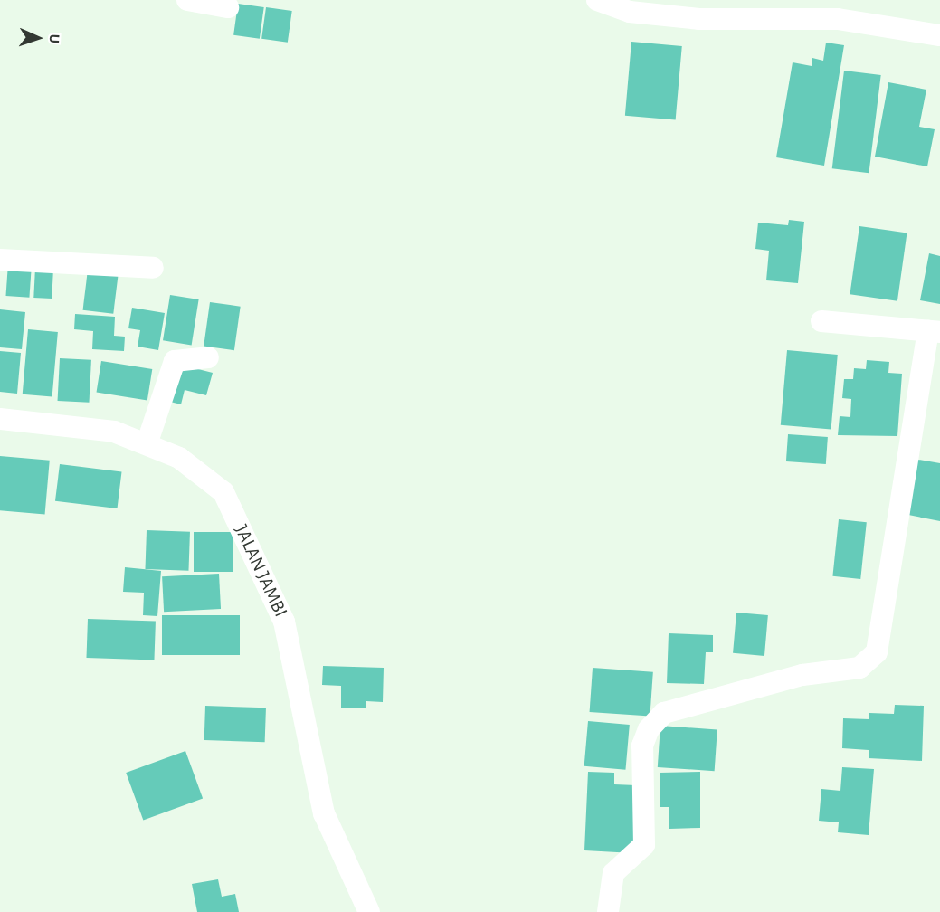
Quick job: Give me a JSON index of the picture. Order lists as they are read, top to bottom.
{
  "streets": {
    "street": ["JALAN JAMBI"]
  },
  "north": "right"
}
